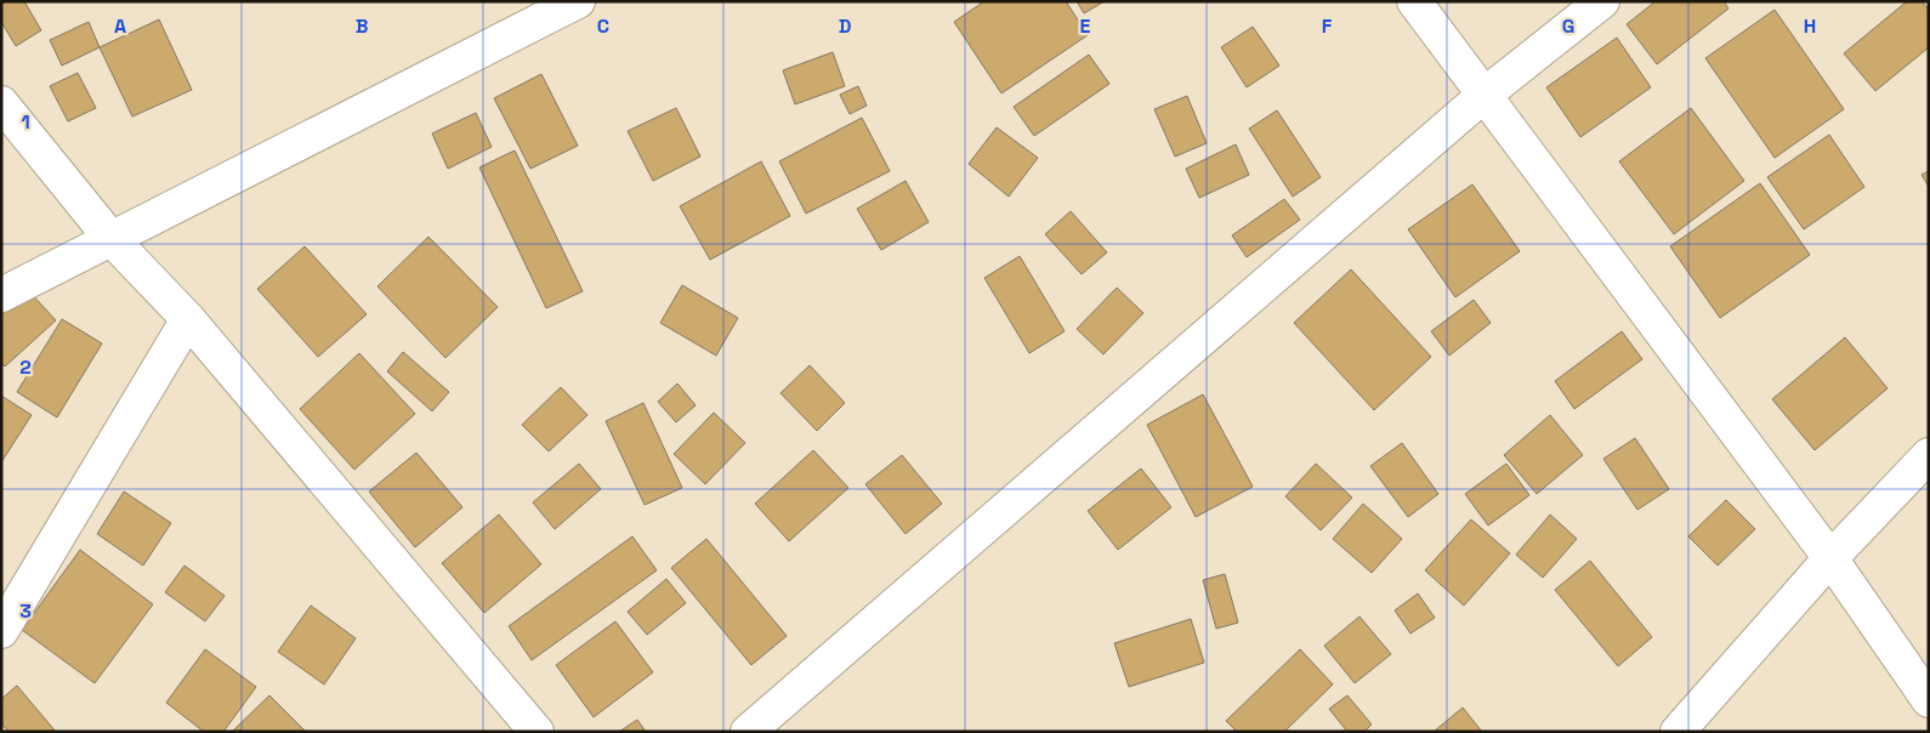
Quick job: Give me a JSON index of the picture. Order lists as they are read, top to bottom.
{
  "grid": {
    "columns": [
      "A",
      "B",
      "C",
      "D",
      "E",
      "F",
      "G",
      "H"
    ],
    "rows": ["1", "2", "3"]
  }
}
